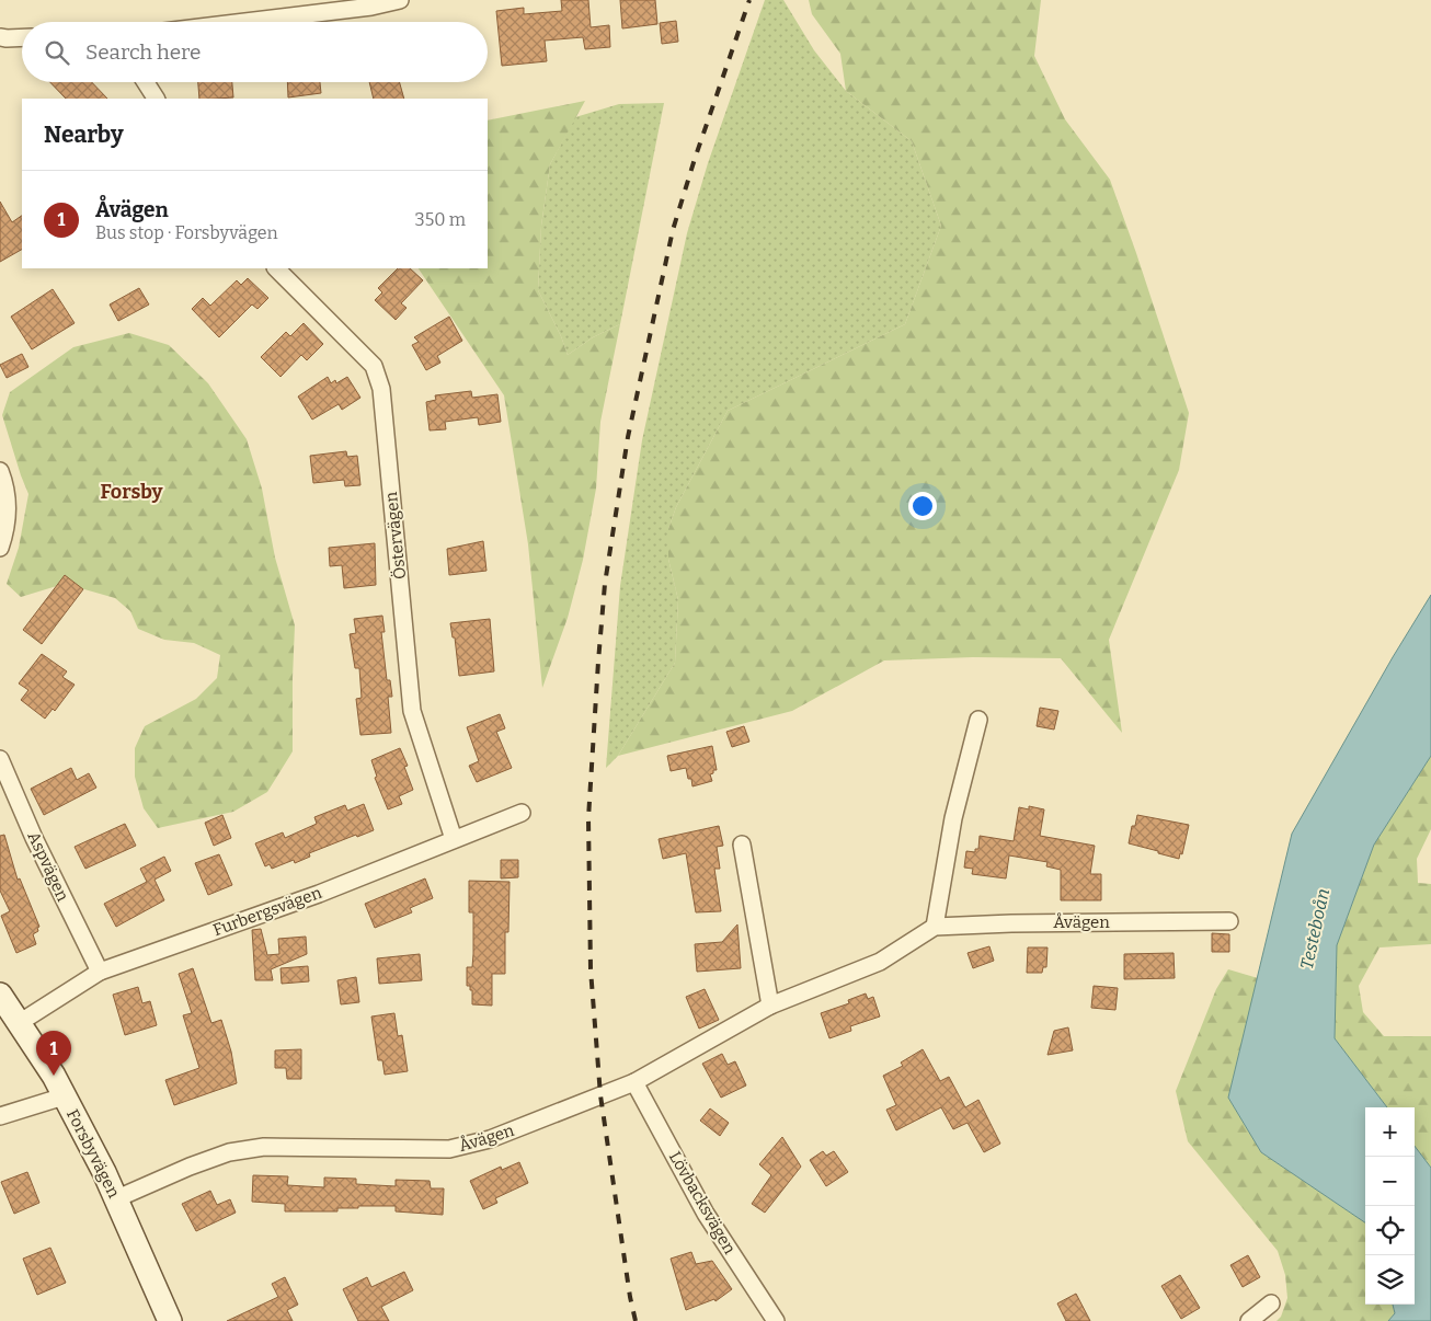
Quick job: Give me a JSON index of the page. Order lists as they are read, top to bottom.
{
  "streets": {
    "street": [
      "Östervägen",
      "Aspvägen",
      "Furbergsvägen",
      "Åvägen",
      "Forsbyvägen",
      "Lövbacksvägen"
    ]
  },
  "crossings": [
    ["Östervägen", "Furbergsvägen"],
    ["Aspvägen", "Furbergsvägen"],
    ["Furbergsvägen", "Forsbyvägen"],
    ["Åvägen", "Forsbyvägen"],
    ["Åvägen", "Lövbacksvägen"]
  ],
  "districts": ["Forsby"],
  "water": ["Testeboån"],
  "page": {
    "search": "Search here",
    "heading": "Nearby",
    "list": [
      {
        "mark": "1",
        "name": "Åvägen",
        "note": "Bus stop · Forsbyvägen",
        "value": "350 m"
      }
    ],
    "pins": "1",
    "map_buttons": ["+", "−"]
  }
}
